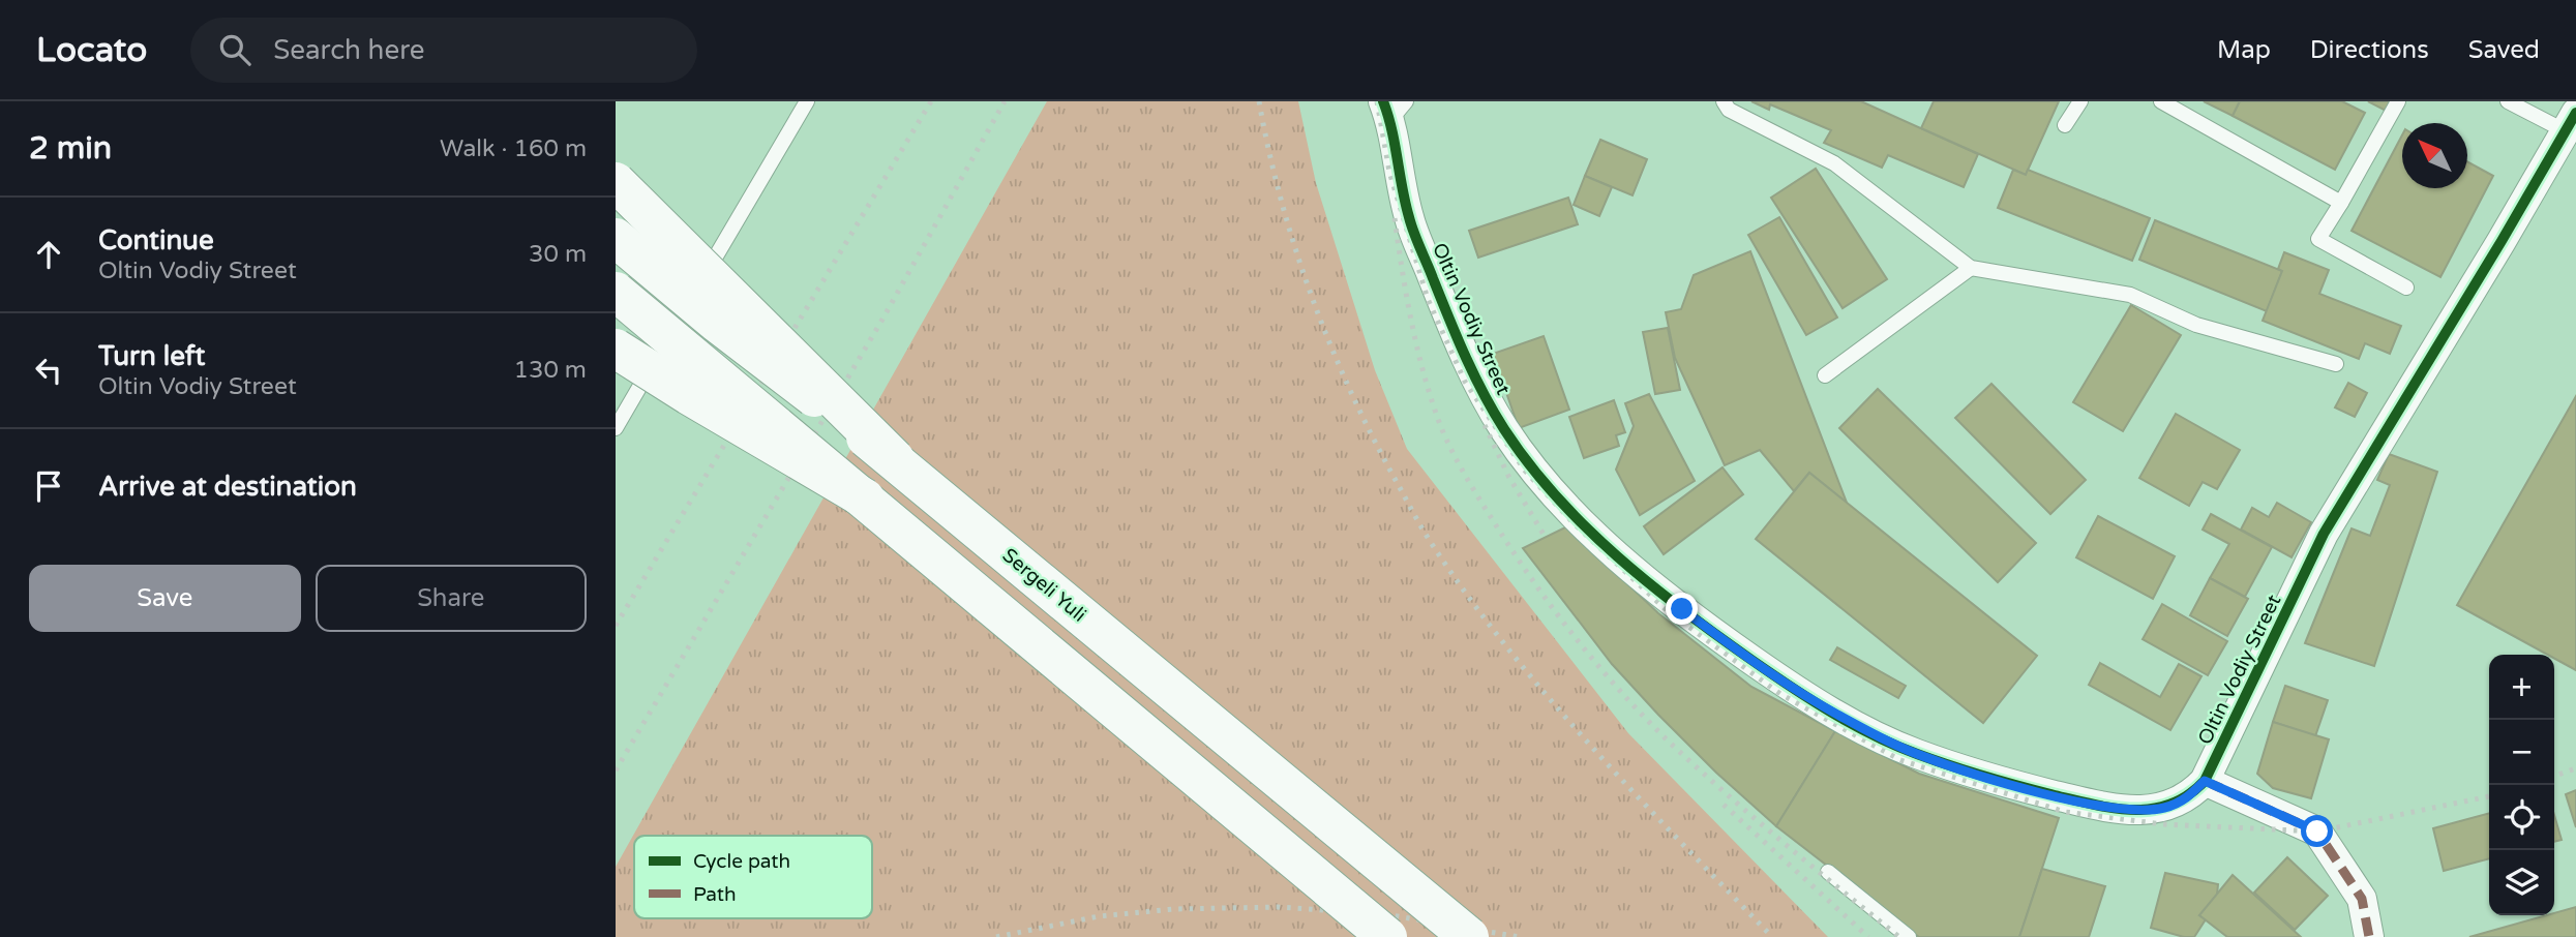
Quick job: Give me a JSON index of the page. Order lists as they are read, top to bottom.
{
  "streets": {
    "main road": ["Sergeli Yuli"],
    "street": ["Oltin Vodiy Street"]
  },
  "legend": ["Cycle path", "Path"],
  "north": "top left",
  "page": {
    "header": "Locato",
    "search": "Search here",
    "nav": ["Map", "Directions", "Saved"],
    "heading": ["2 min", "Walk · 160 m"],
    "list": [
      ["Continue", "Oltin Vodiy Street", "30 m"],
      ["Turn left", "Oltin Vodiy Street", "130 m"],
      "Arrive at destination"
    ],
    "buttons": ["Save", "Share"],
    "map_buttons": ["+", "−"]
  }
}
